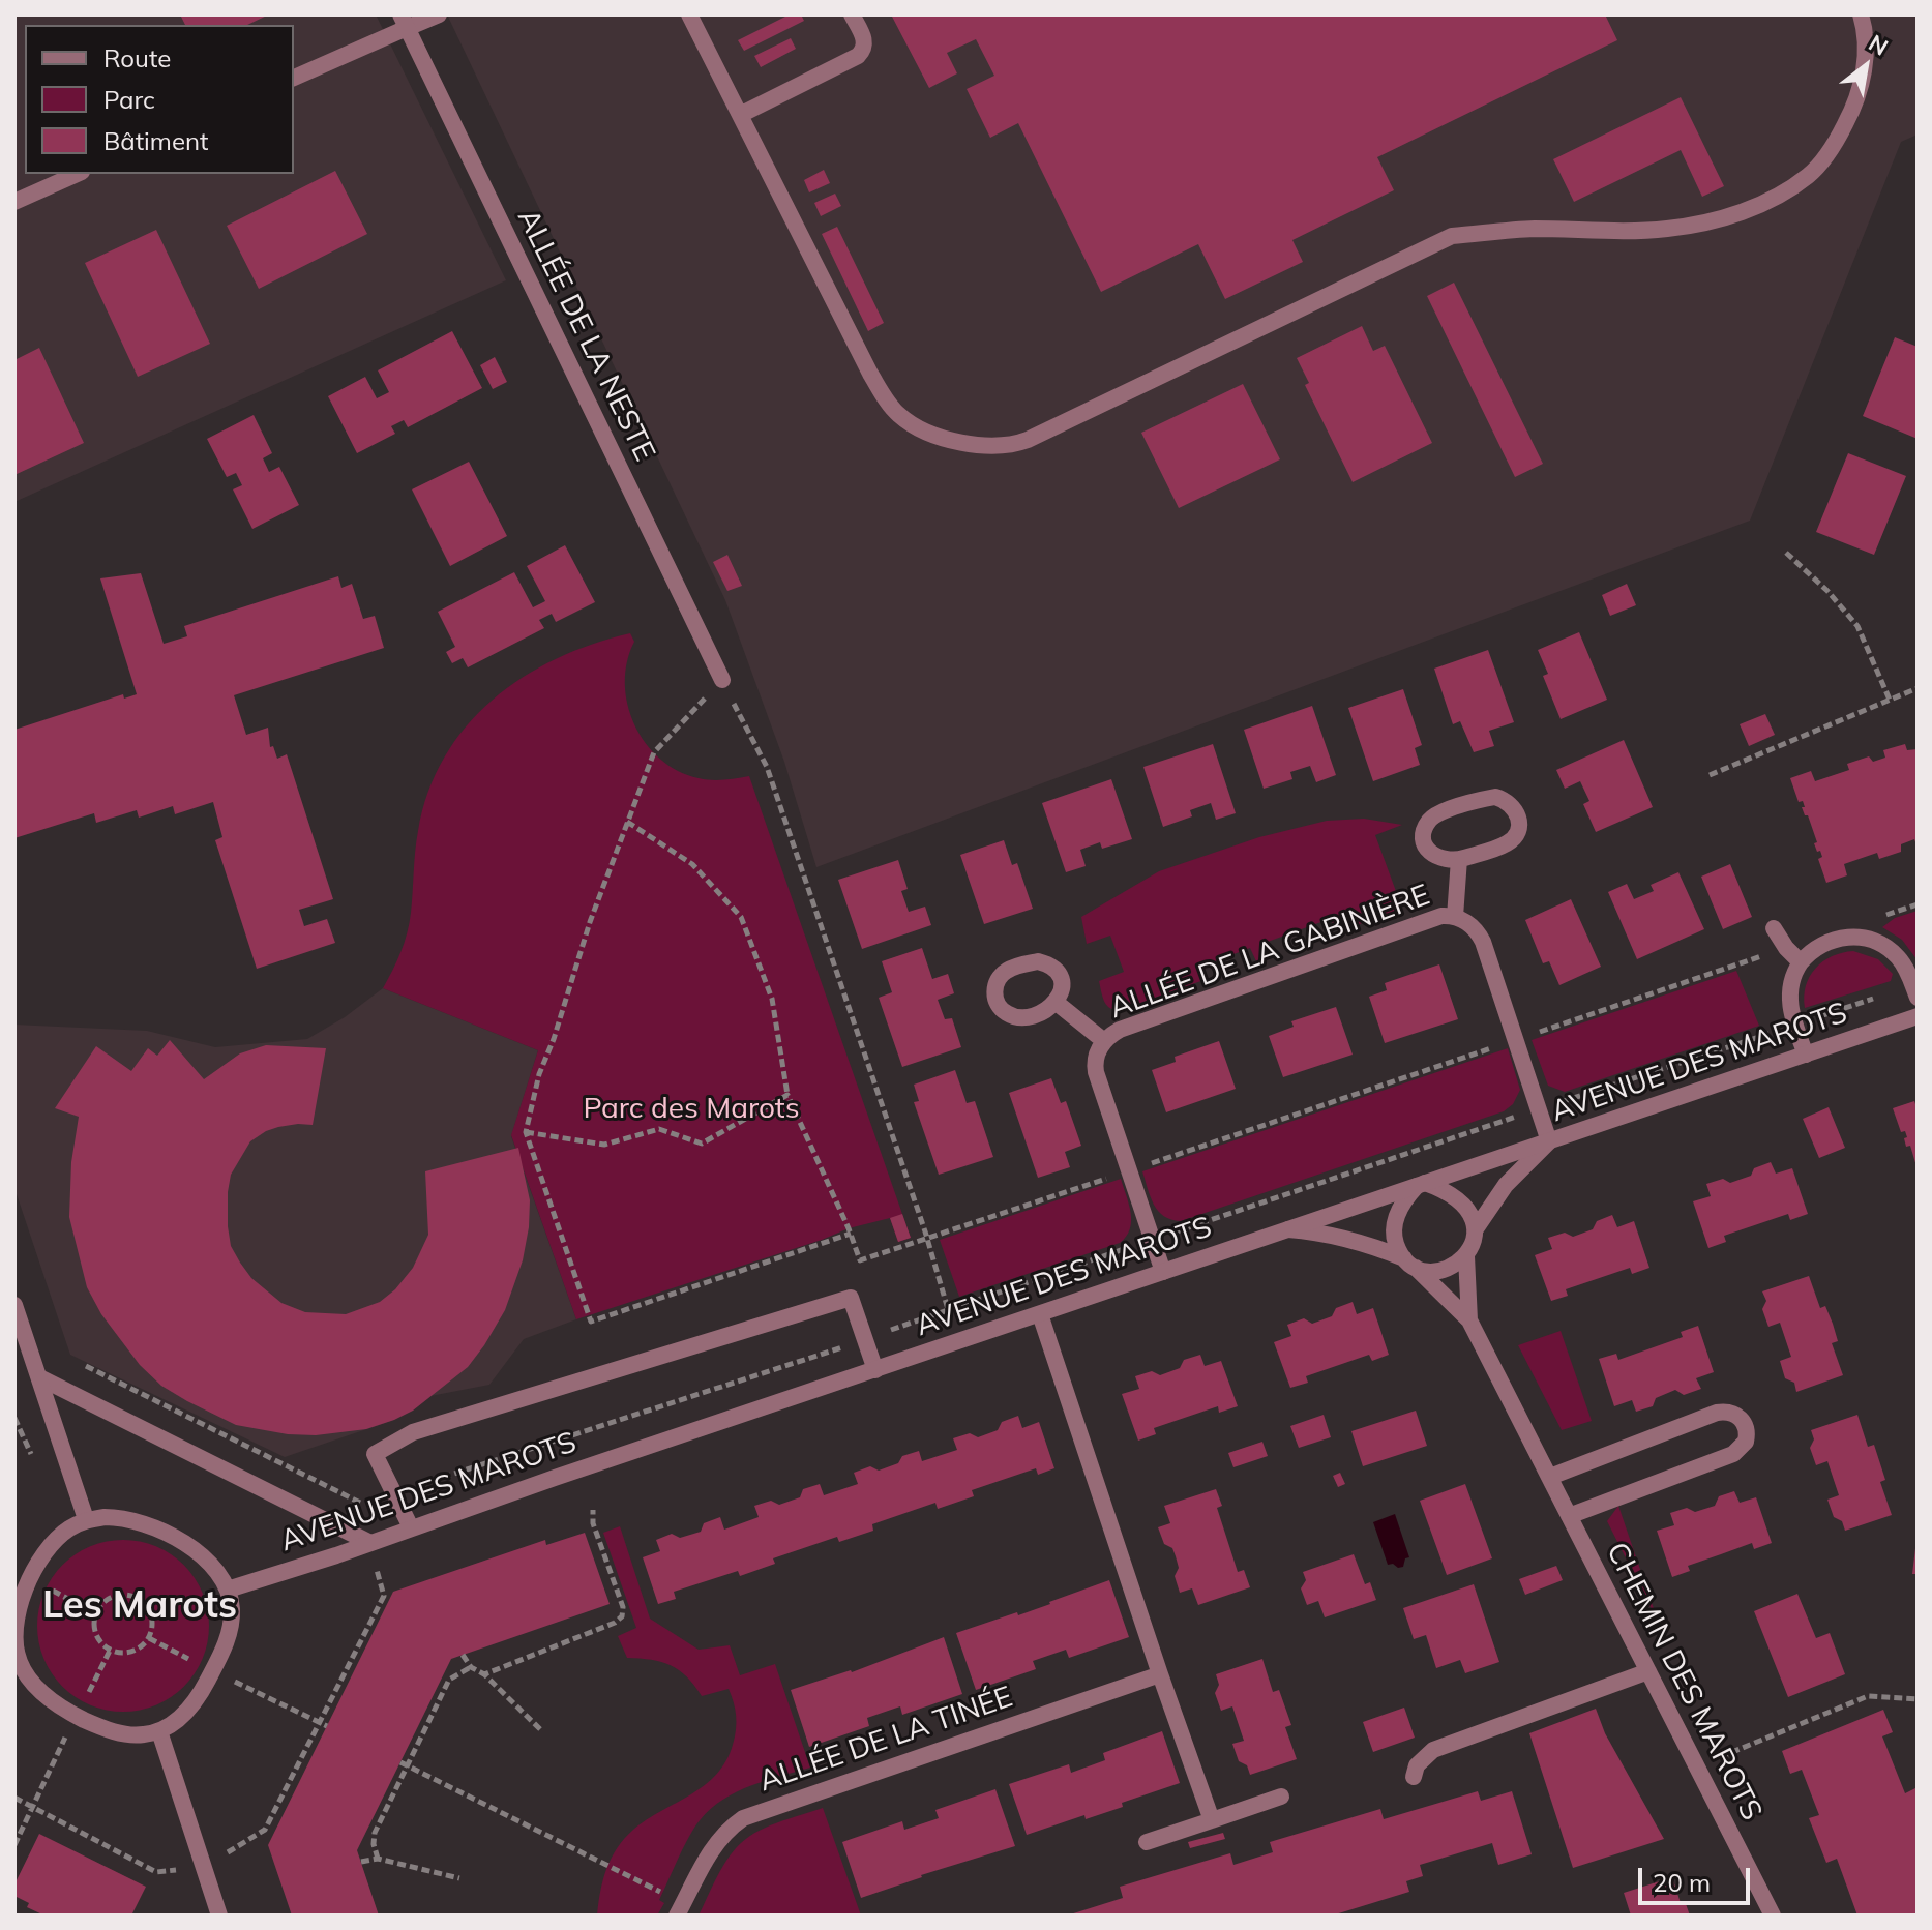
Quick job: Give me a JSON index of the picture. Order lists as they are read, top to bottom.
{
  "streets": {
    "street": [
      "ALLÉE DE LA NESTE",
      "ALLÉE DE LA GABINIÈRE",
      "AVENUE DES MAROTS",
      "CHEMIN DES MAROTS",
      "ALLÉE DE LA TINÉE"
    ]
  },
  "crossings": [
    ["ALLÉE DE LA GABINIÈRE", "AVENUE DES MAROTS"],
    ["ALLÉE DE LA GABINIÈRE", "CHEMIN DES MAROTS"],
    ["AVENUE DES MAROTS", "CHEMIN DES MAROTS"]
  ],
  "districts": ["Les Marots"],
  "parks": ["Parc des Marots"],
  "legend": ["Route", "Parc", "Bâtiment"],
  "scale_bar": "20 m",
  "north": "top right"
}
